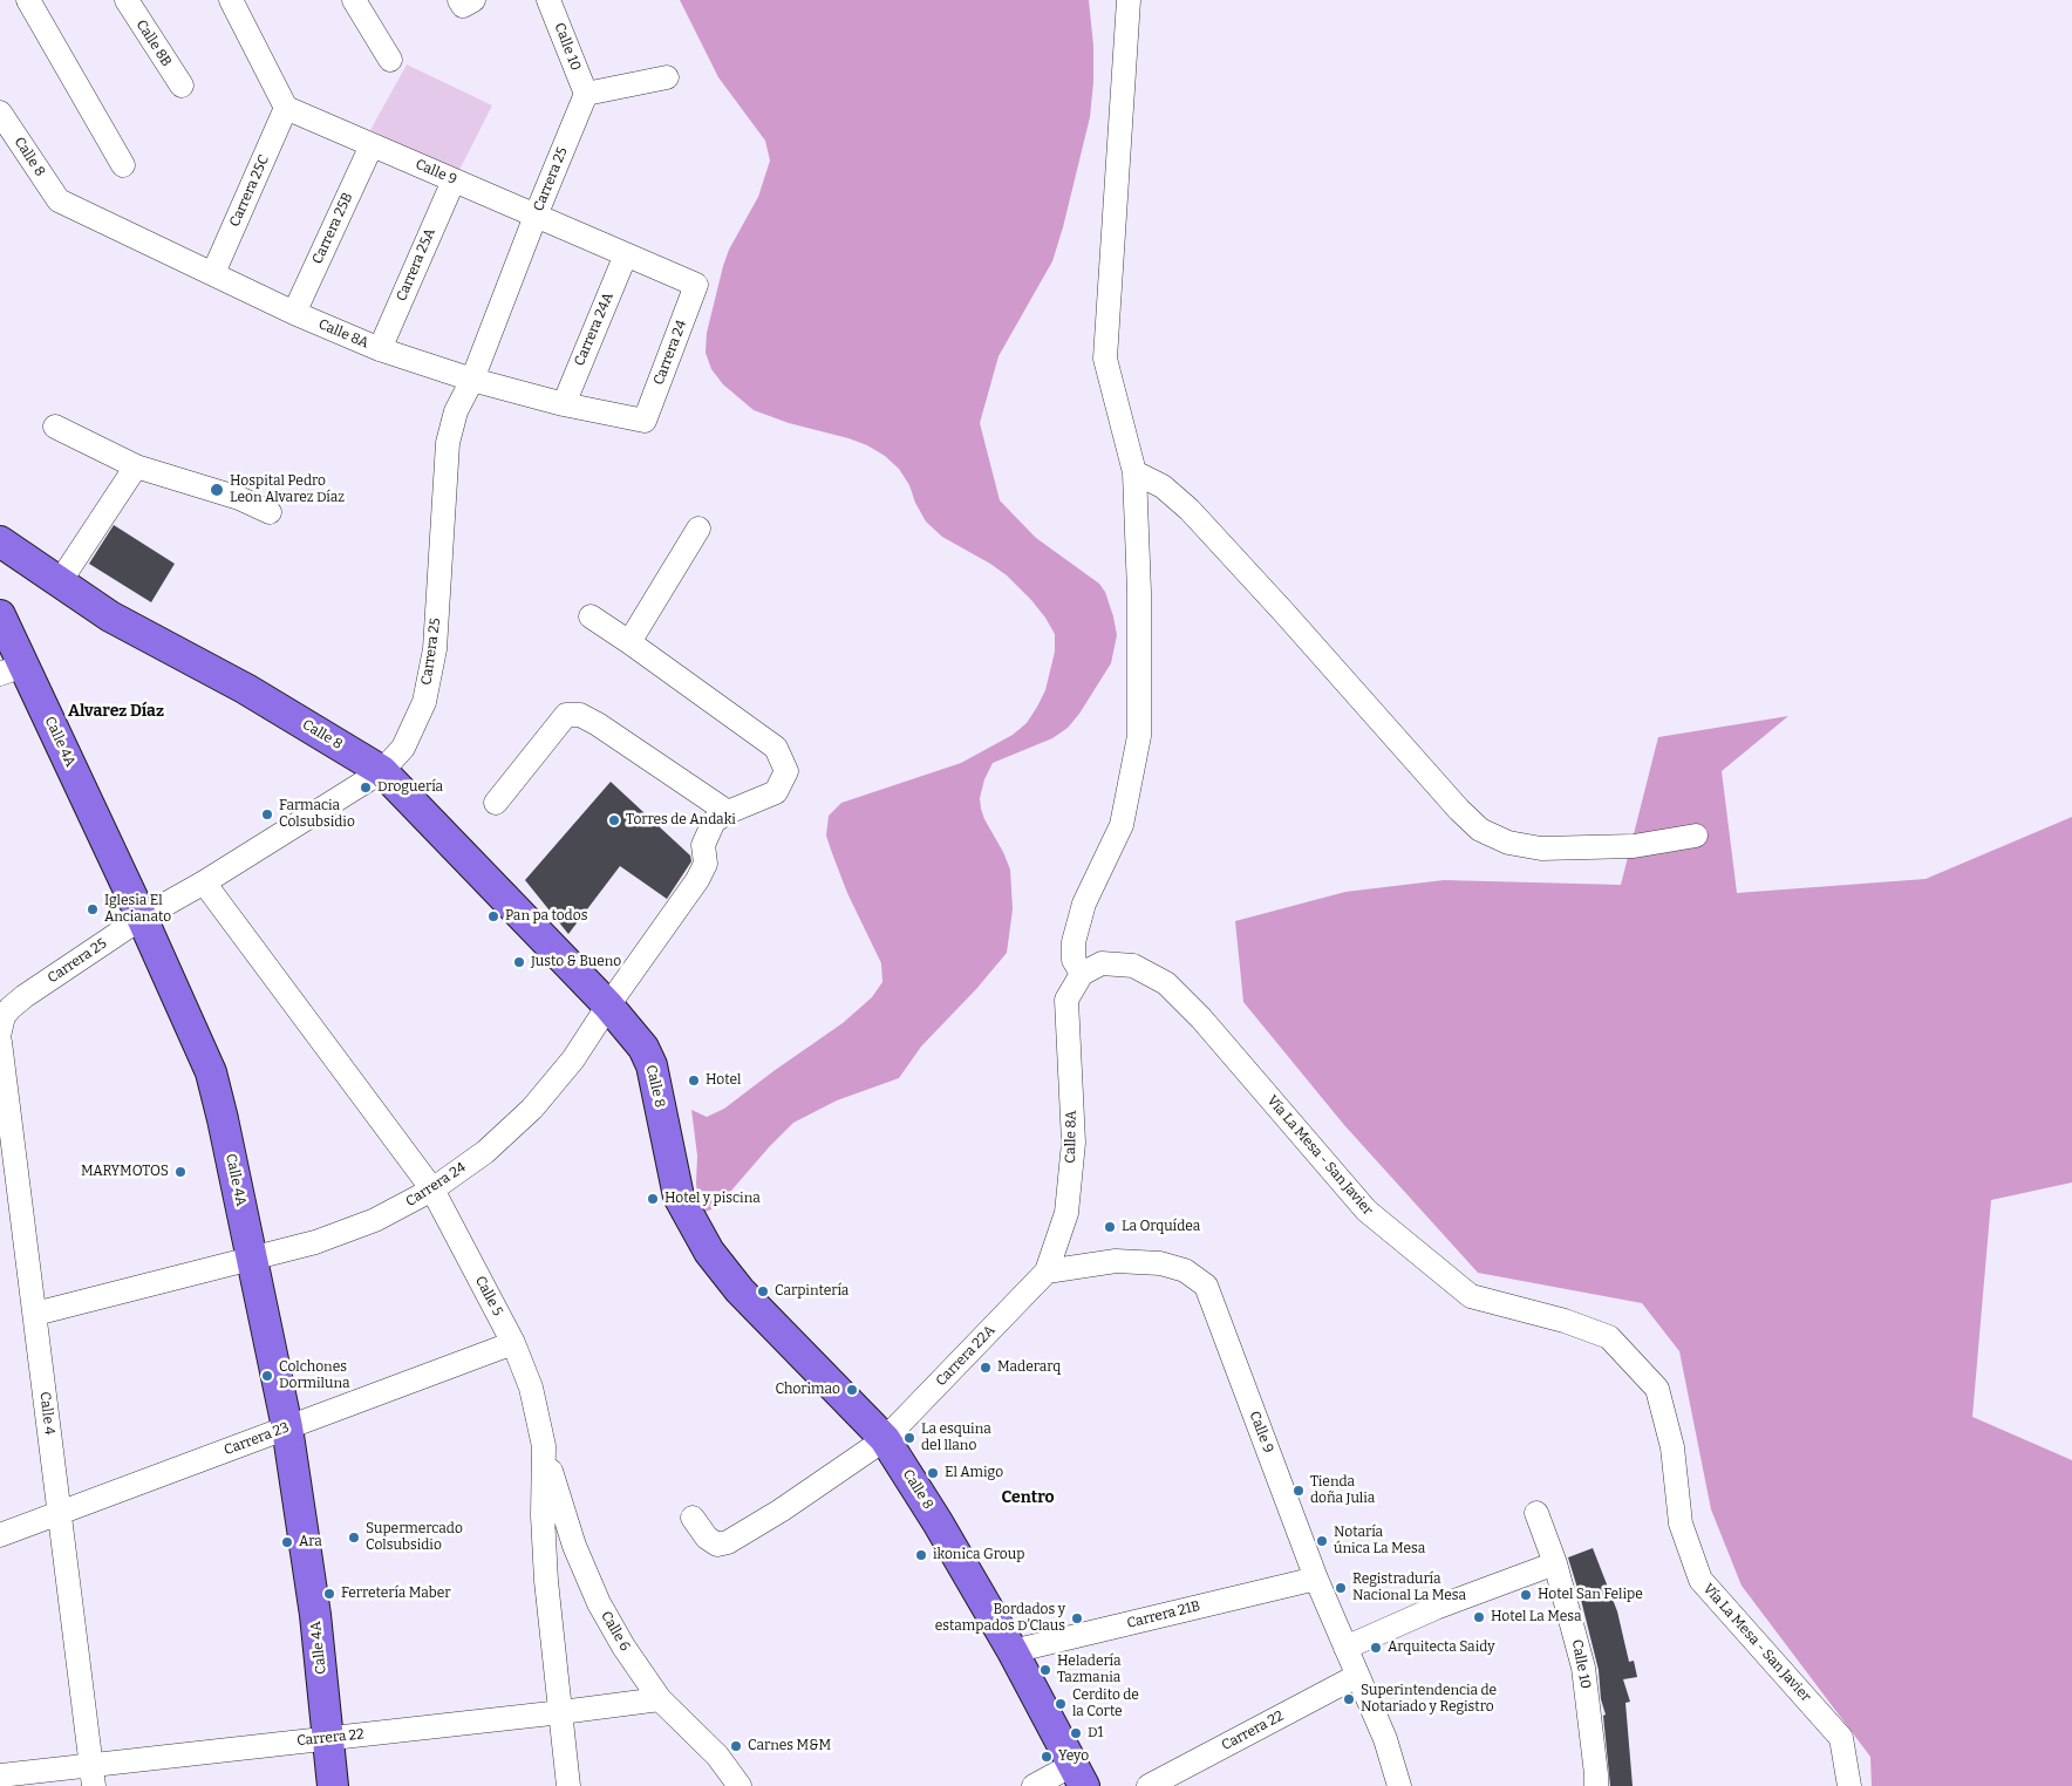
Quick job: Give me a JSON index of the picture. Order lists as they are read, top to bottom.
{
  "streets": {
    "main road": ["Calle 8", "Calle 4A"],
    "street": [
      "Calle 8B",
      "Calle 10",
      "Calle 9",
      "Carrera 25",
      "Carrera 25C",
      "Carrera 25B",
      "Carrera 25A",
      "Carrera 24A",
      "Calle 8A",
      "Carrera 24",
      "Vía La Mesa - San Javier",
      "Calle 5",
      "Carrera 22A",
      "Calle 4",
      "Carrera 23",
      "Carrera 21B",
      "Calle 6",
      "Carrera 22"
    ]
  },
  "crossings": [
    ["Calle 10", "Carrera 25"],
    ["Calle 8", "Carrera 25"],
    ["Calle 8", "Calle 8A"],
    ["Calle 8", "Carrera 24"],
    ["Calle 8", "Carrera 22A"],
    ["Calle 8", "Carrera 21B"],
    ["Calle 9", "Carrera 25"],
    ["Calle 9", "Carrera 25C"],
    ["Calle 9", "Carrera 25B"],
    ["Calle 9", "Carrera 25A"],
    ["Calle 9", "Carrera 24A"],
    ["Calle 9", "Calle 8A"],
    ["Calle 9", "Carrera 24"],
    ["Calle 9", "Carrera 22A"],
    ["Calle 9", "Carrera 21B"],
    ["Calle 9", "Carrera 22"],
    ["Carrera 25", "Calle 8A"],
    ["Carrera 25", "Calle 4A"],
    ["Carrera 25", "Calle 5"],
    ["Carrera 25", "Calle 4"],
    ["Carrera 25C", "Calle 8A"],
    ["Carrera 25B", "Calle 8A"],
    ["Carrera 25A", "Calle 8A"],
    ["Carrera 24A", "Calle 8A"],
    ["Calle 8A", "Carrera 24"],
    ["Calle 8A", "Vía La Mesa - San Javier"],
    ["Calle 8A", "Carrera 22A"],
    ["Carrera 24", "Calle 4A"],
    ["Carrera 24", "Calle 5"],
    ["Carrera 24", "Calle 4"],
    ["Calle 4A", "Carrera 23"],
    ["Calle 4A", "Carrera 22"],
    ["Calle 5", "Carrera 23"],
    ["Calle 5", "Calle 6"],
    ["Calle 5", "Carrera 22"],
    ["Calle 4", "Carrera 23"],
    ["Calle 4", "Carrera 22"],
    ["Calle 6", "Carrera 22"]
  ],
  "districts": ["Alvarez Díaz", "Centro"],
  "places": [
    "Hospital Pedro Leon Alvarez Díaz",
    "Droguería",
    "Farmacia Colsubsidio",
    "Torres de Andaki",
    "Iglesia El Ancianato",
    "Pan pa todos",
    "Justo & Bueno",
    "Hotel",
    "MARYMOTOS",
    "Hotel y piscina",
    "La Orquídea",
    "Carpintería",
    "Maderarq",
    "Colchones Dormiluna",
    "Chorimao",
    "La esquina del llano",
    "El Amigo",
    "Tienda doña Julia",
    "Supermercado Colsubsidio",
    "Notaría única La Mesa",
    "Ara",
    "ikonica Group",
    "Registraduría Nacional La Mesa",
    "Ferretería Maber",
    "Hotel San Felipe",
    "Hotel La Mesa",
    "Bordados y estampados D’Claus",
    "Arquitecta Saidy",
    "Heladería Tazmania",
    "Superintendencia de Notariado y Registro",
    "Cerdito de la Corte",
    "D1",
    "Carnes M&M",
    "Yeyo"
  ]
}
